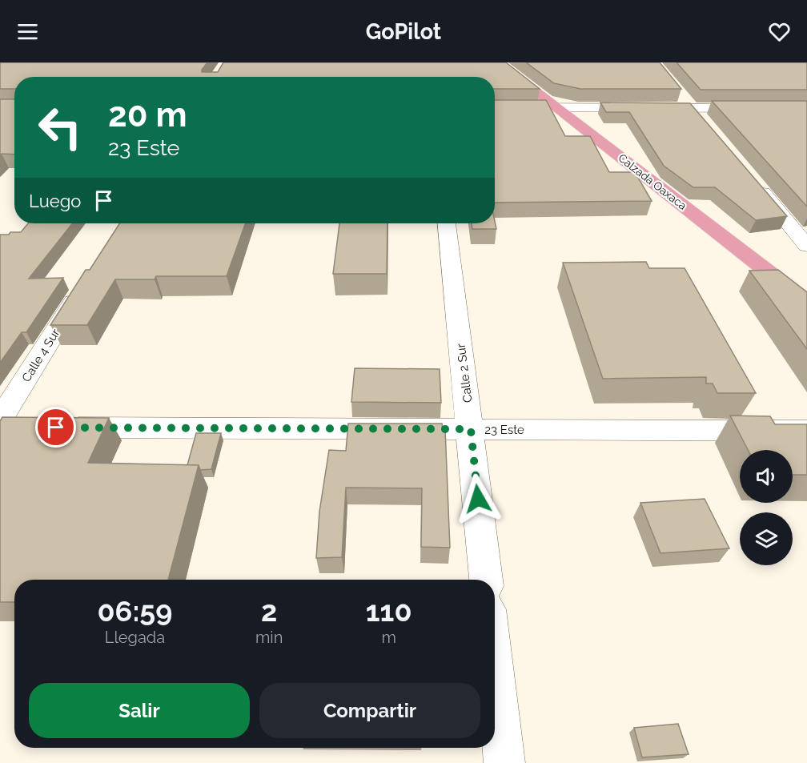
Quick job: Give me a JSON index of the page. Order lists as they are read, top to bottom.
{
  "streets": {
    "main road": ["Calzada Oaxaca"],
    "street": ["Calle 4 Sur", "Calle 2 Sur", "23 Este"]
  },
  "crossings": [
    ["Calle 2 Sur", "23 Este"]
  ],
  "page": {
    "header": "GoPilot",
    "turn": ["20 m", "23 Este"],
    "then": "Luego",
    "eta": [
      "06:59",
      "Llegada",
      "2",
      "min",
      "110",
      "m"
    ],
    "buttons": ["Salir", "Compartir"]
  }
}
